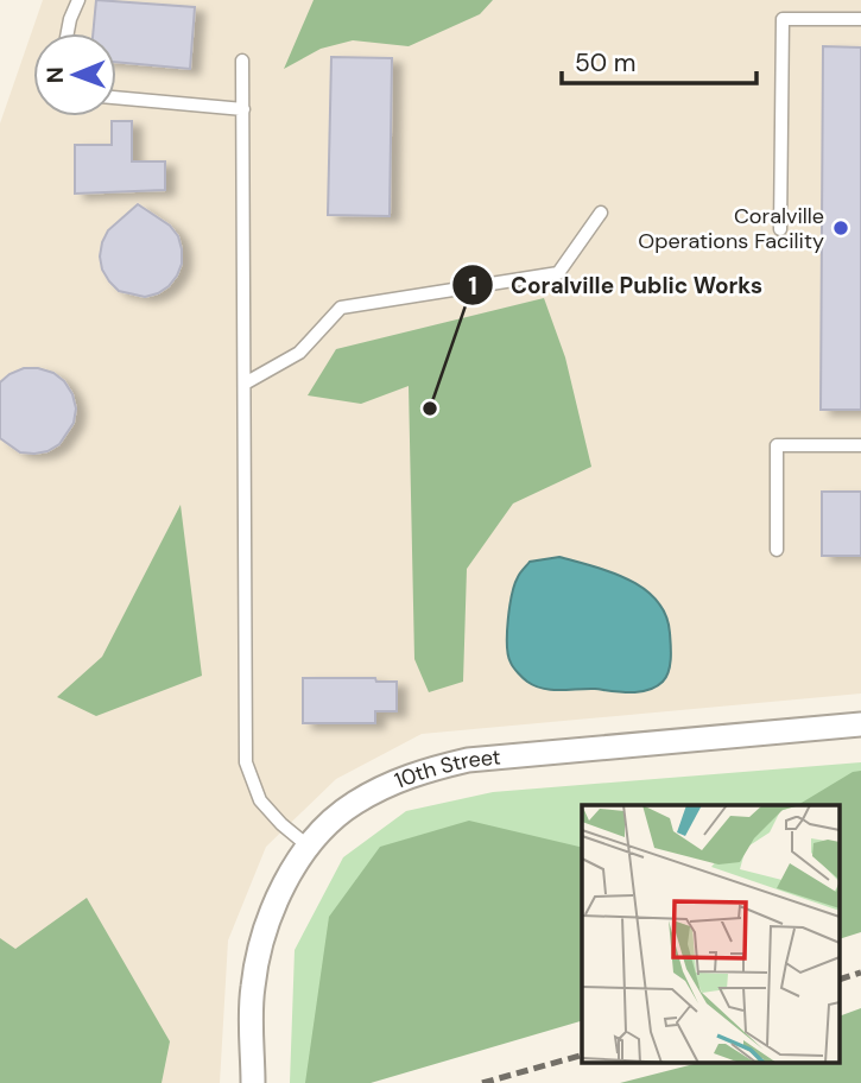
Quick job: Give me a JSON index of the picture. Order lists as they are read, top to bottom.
{
  "streets": {
    "street": ["10th Street"]
  },
  "places": ["Coralville Operations Facility", "Coralville Public Works"],
  "scale_bar": "50 m",
  "north": "left"
}
